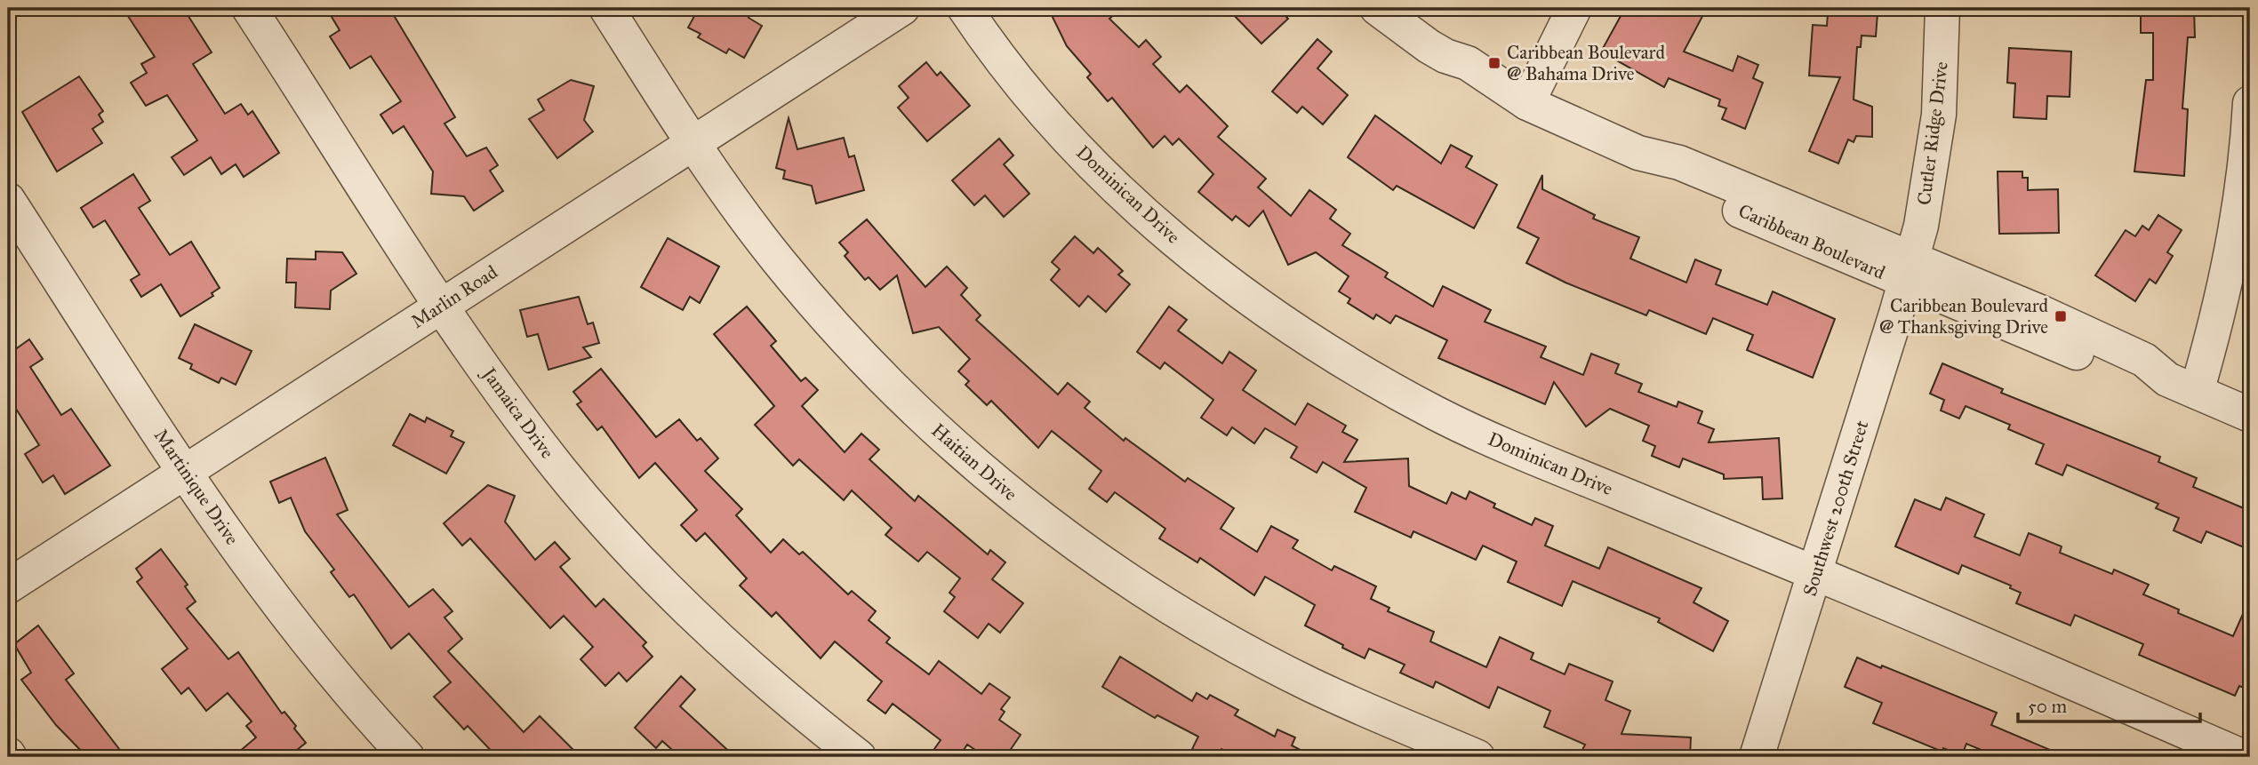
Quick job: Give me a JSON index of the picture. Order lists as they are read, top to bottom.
{
  "streets": {
    "street": [
      "Cutler Ridge Drive",
      "Dominican Drive",
      "Caribbean Boulevard",
      "Marlin Road",
      "Jamaica Drive",
      "Haitian Drive",
      "Martinique Drive",
      "Southwest 200th Street"
    ]
  },
  "crossings": [
    ["Cutler Ridge Drive", "Caribbean Boulevard"],
    ["Cutler Ridge Drive", "Southwest 200th Street"],
    ["Dominican Drive", "Southwest 200th Street"],
    ["Caribbean Boulevard", "Southwest 200th Street"],
    ["Marlin Road", "Jamaica Drive"],
    ["Marlin Road", "Haitian Drive"],
    ["Marlin Road", "Martinique Drive"]
  ],
  "places": {
    "transit": ["Caribbean Boulevard @ Bahama Drive", "Caribbean Boulevard @ Thanksgiving Drive"]
  },
  "scale_bar": "50 m"
}
